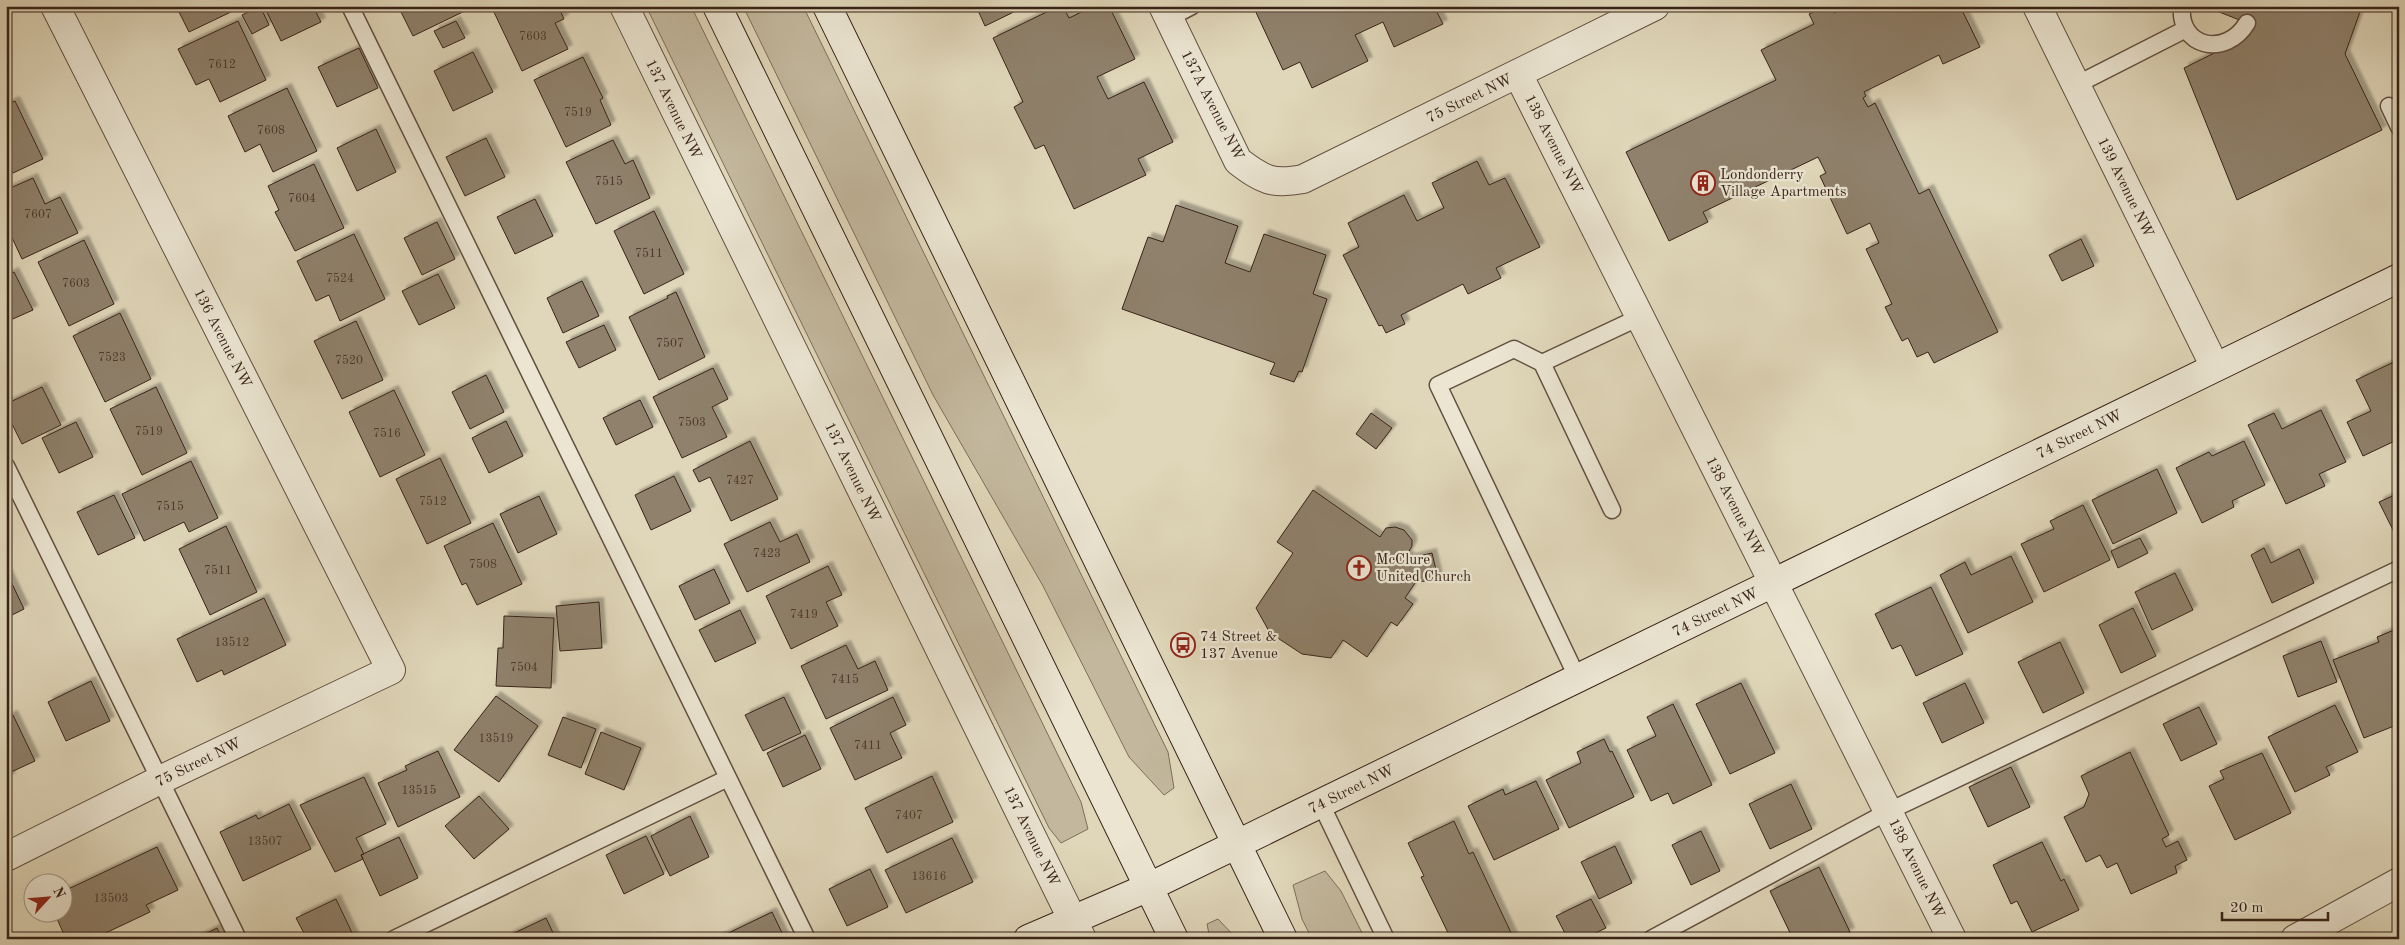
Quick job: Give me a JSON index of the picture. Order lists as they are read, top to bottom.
{
  "streets": {
    "street": [
      "75 Street NW",
      "137A Avenue NW",
      "137 Avenue NW",
      "138 Avenue NW",
      "139 Avenue NW",
      "136 Avenue NW",
      "74 Street NW"
    ]
  },
  "crossings": [
    ["75 Street NW", "137A Avenue NW"],
    ["75 Street NW", "138 Avenue NW"],
    ["75 Street NW", "136 Avenue NW"],
    ["137 Avenue NW", "74 Street NW"],
    ["138 Avenue NW", "74 Street NW"],
    ["139 Avenue NW", "74 Street NW"]
  ],
  "places": {
    "building": ["Londonderry Village Apartments"],
    "church": ["McClure United Church"],
    "bus stop": ["74 Street & 137 Avenue"]
  },
  "house_numbers": [
    "7603",
    "7612",
    "7519",
    "7608",
    "7515",
    "7604",
    "7607",
    "7511",
    "7524",
    "7603",
    "7507",
    "7523",
    "7520",
    "7503",
    "7519",
    "7516",
    "7427",
    "7512",
    "7515",
    "7423",
    "7508",
    "7511",
    "7419",
    "13512",
    "7504",
    "7415",
    "13519",
    "7411",
    "13515",
    "7407",
    "13507",
    "13616",
    "13503"
  ],
  "scale_bar": "20 m",
  "north": "top right"
}
